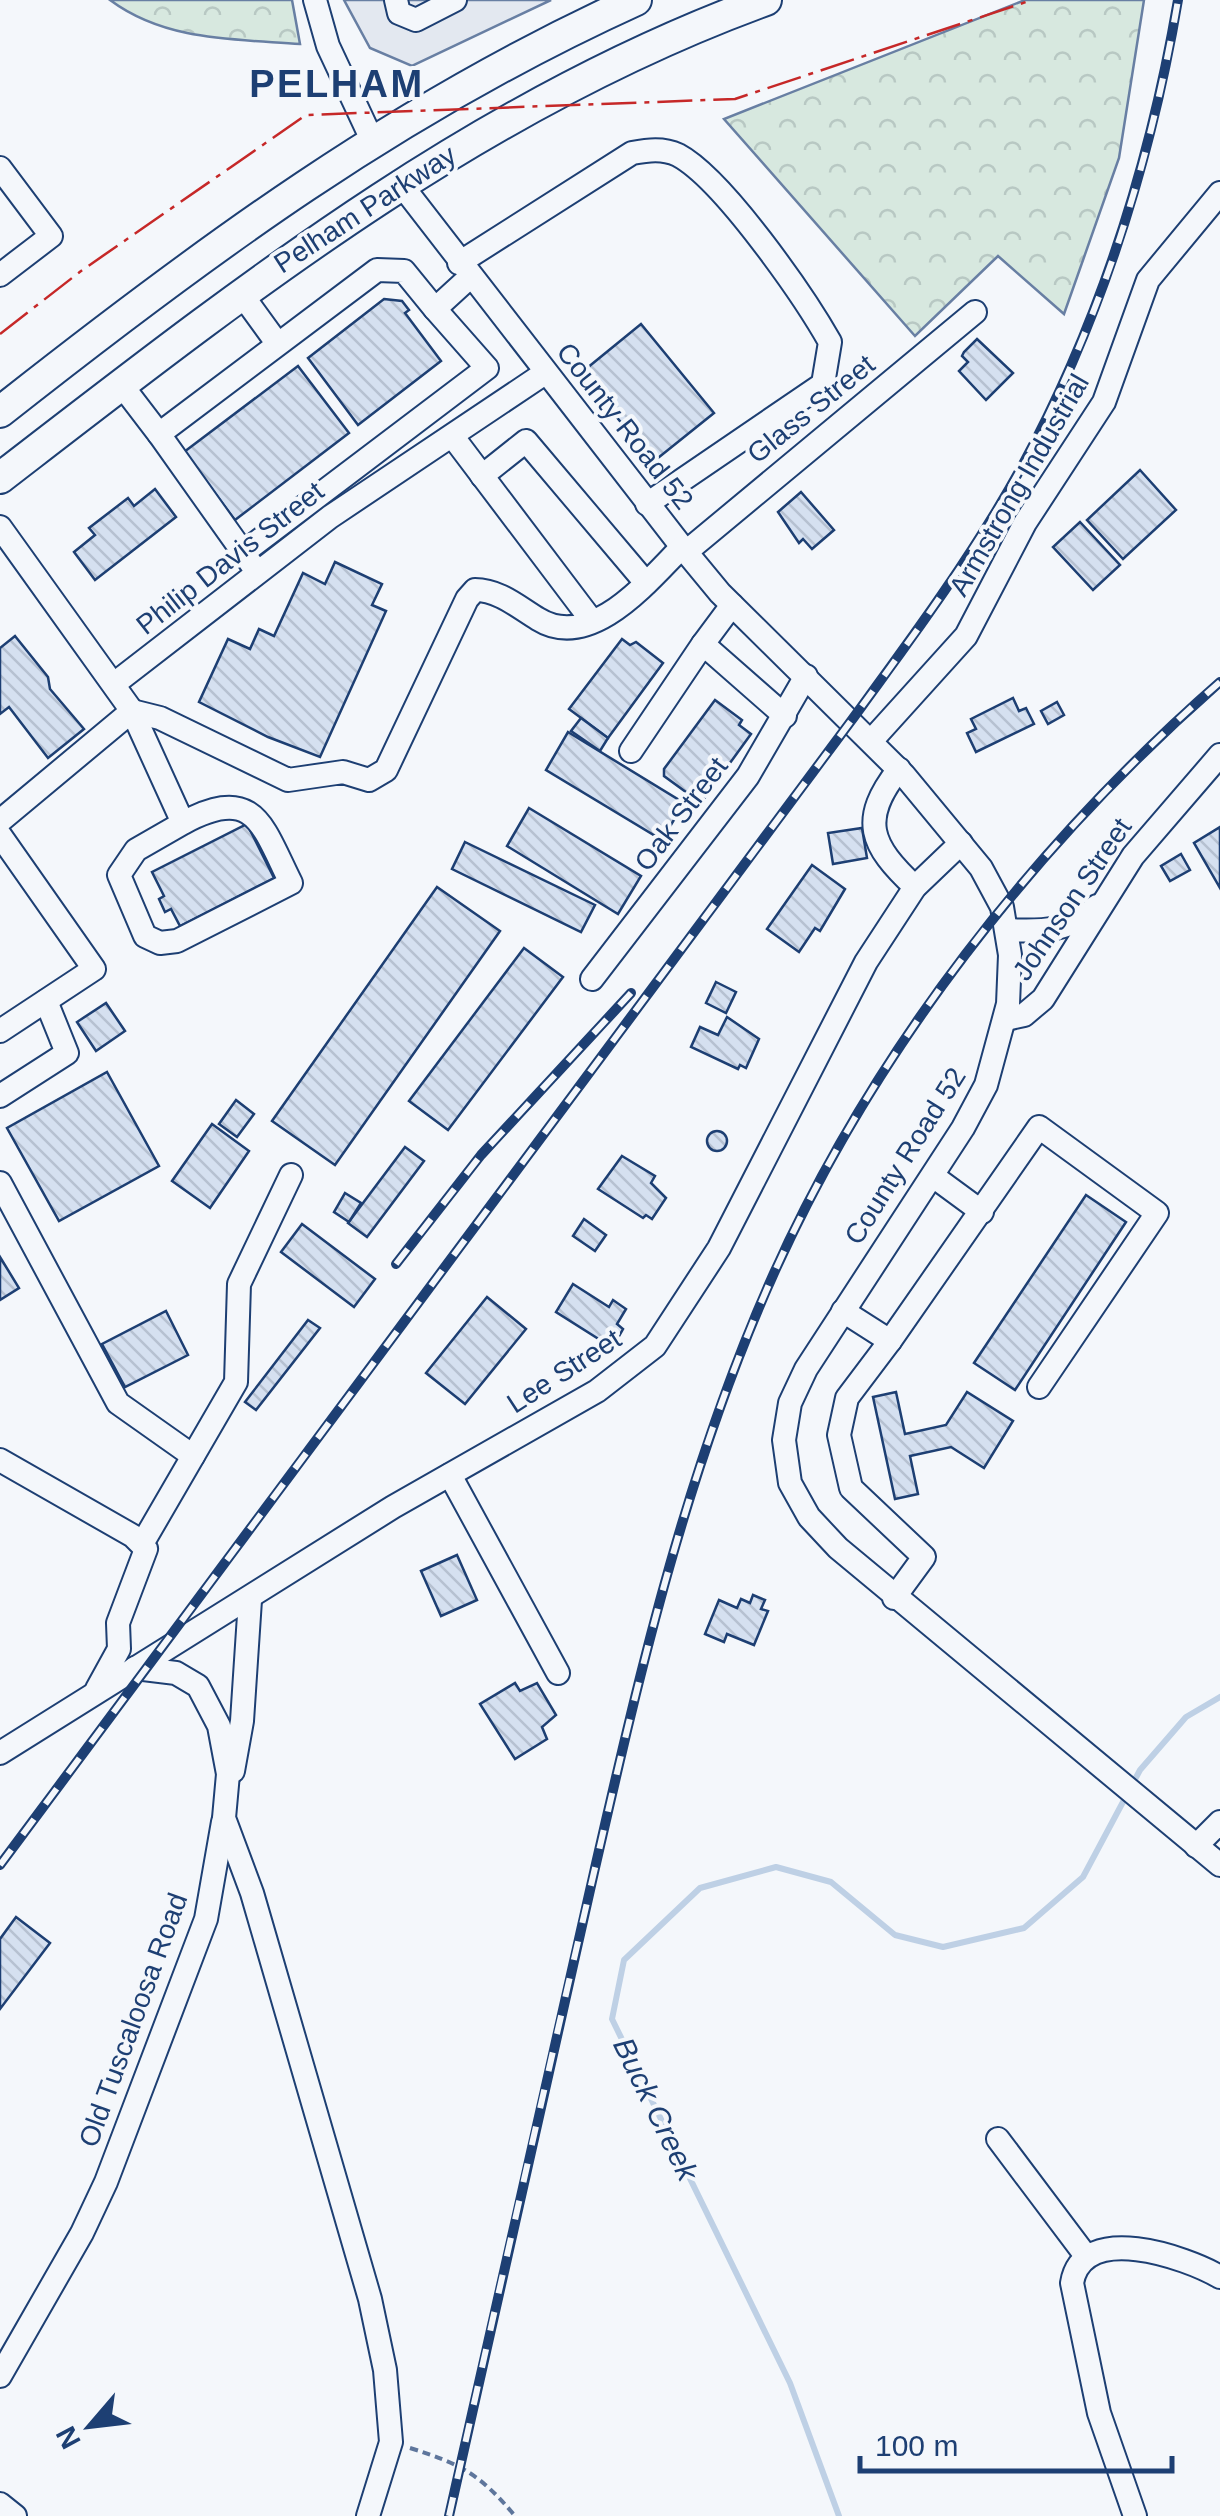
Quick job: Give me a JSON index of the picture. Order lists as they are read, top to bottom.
{
  "streets": {
    "main road": ["Pelham Parkway"],
    "street": [
      "Glass Street",
      "County Road 52",
      "Armstrong Industrial",
      "Philip Davis Street",
      "Oak Street",
      "Johnson Street",
      "Lee Street",
      "Old Tuscaloosa Road"
    ]
  },
  "crossings": [
    ["Pelham Parkway", "County Road 52"],
    ["Glass Street", "County Road 52"],
    ["County Road 52", "Armstrong Industrial"],
    ["County Road 52", "Philip Davis Street"],
    ["County Road 52", "Oak Street"],
    ["County Road 52", "Johnson Street"],
    ["County Road 52", "Lee Street"],
    ["Lee Street", "Old Tuscaloosa Road"]
  ],
  "districts": ["PELHAM"],
  "water": ["Buck Creek"],
  "scale_bar": "100 m",
  "north": "bottom left"
}
